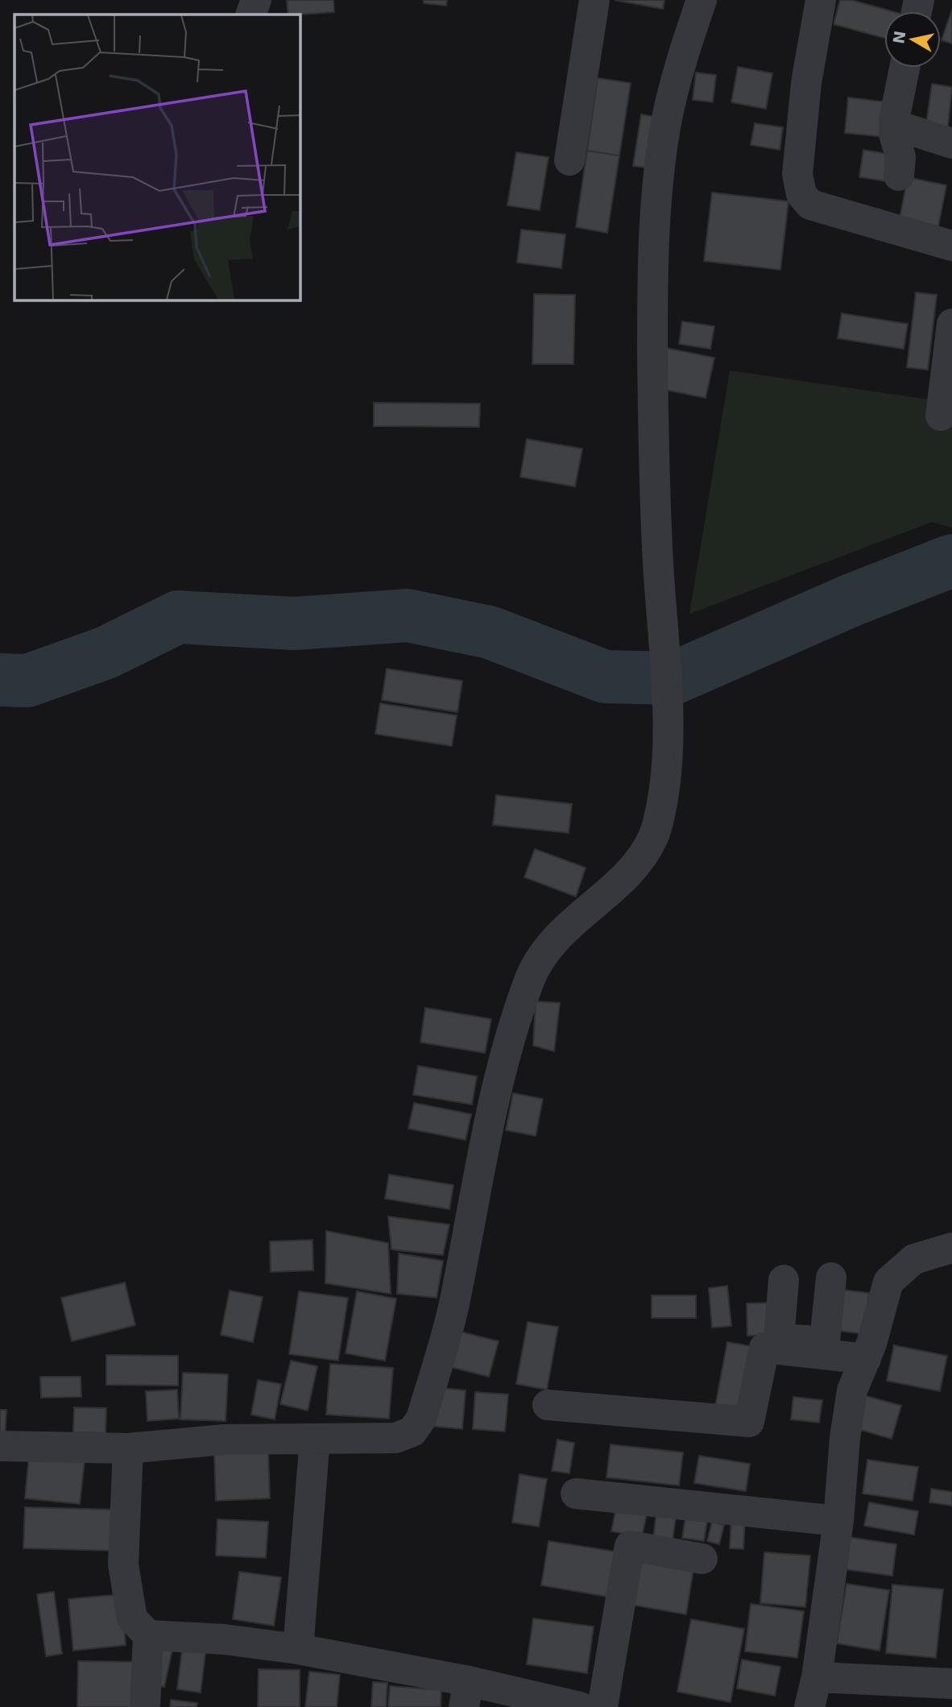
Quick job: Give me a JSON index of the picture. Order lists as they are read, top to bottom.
{
  "north": "left"
}
